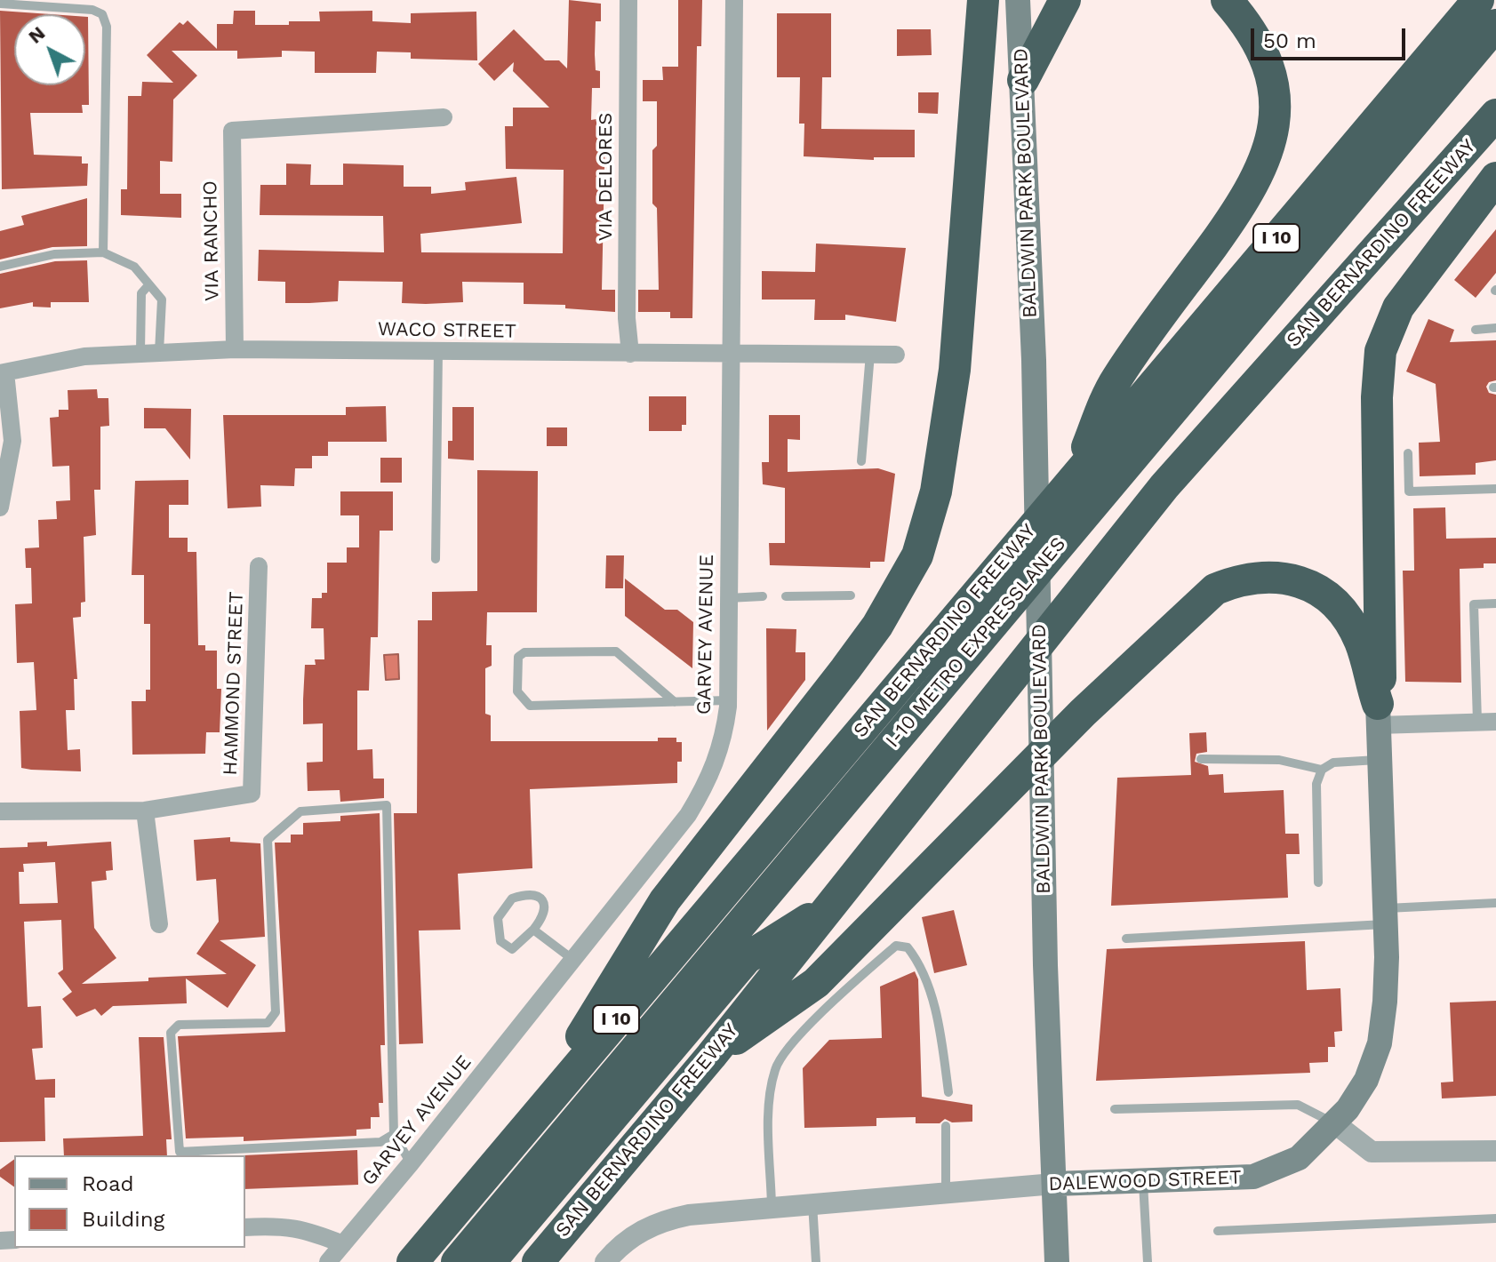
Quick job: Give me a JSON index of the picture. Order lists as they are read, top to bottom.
{
  "streets": {
    "highway": ["I 10", "SAN BERNARDINO FREEWAY", "I-10 METRO EXPRESSLANES"],
    "main road": ["BALDWIN PARK BOULEVARD", "DALEWOOD STREET"],
    "street": [
      "VIA DELORES",
      "VIA RANCHO",
      "WACO STREET",
      "GARVEY AVENUE",
      "HAMMOND STREET"
    ]
  },
  "crossings": [
    ["VIA DELORES", "WACO STREET"],
    ["BALDWIN PARK BOULEVARD", "DALEWOOD STREET"],
    ["VIA RANCHO", "WACO STREET"],
    ["WACO STREET", "GARVEY AVENUE"]
  ],
  "legend": ["Road", "Building"],
  "scale_bar": "50 m",
  "north": "top left"
}
